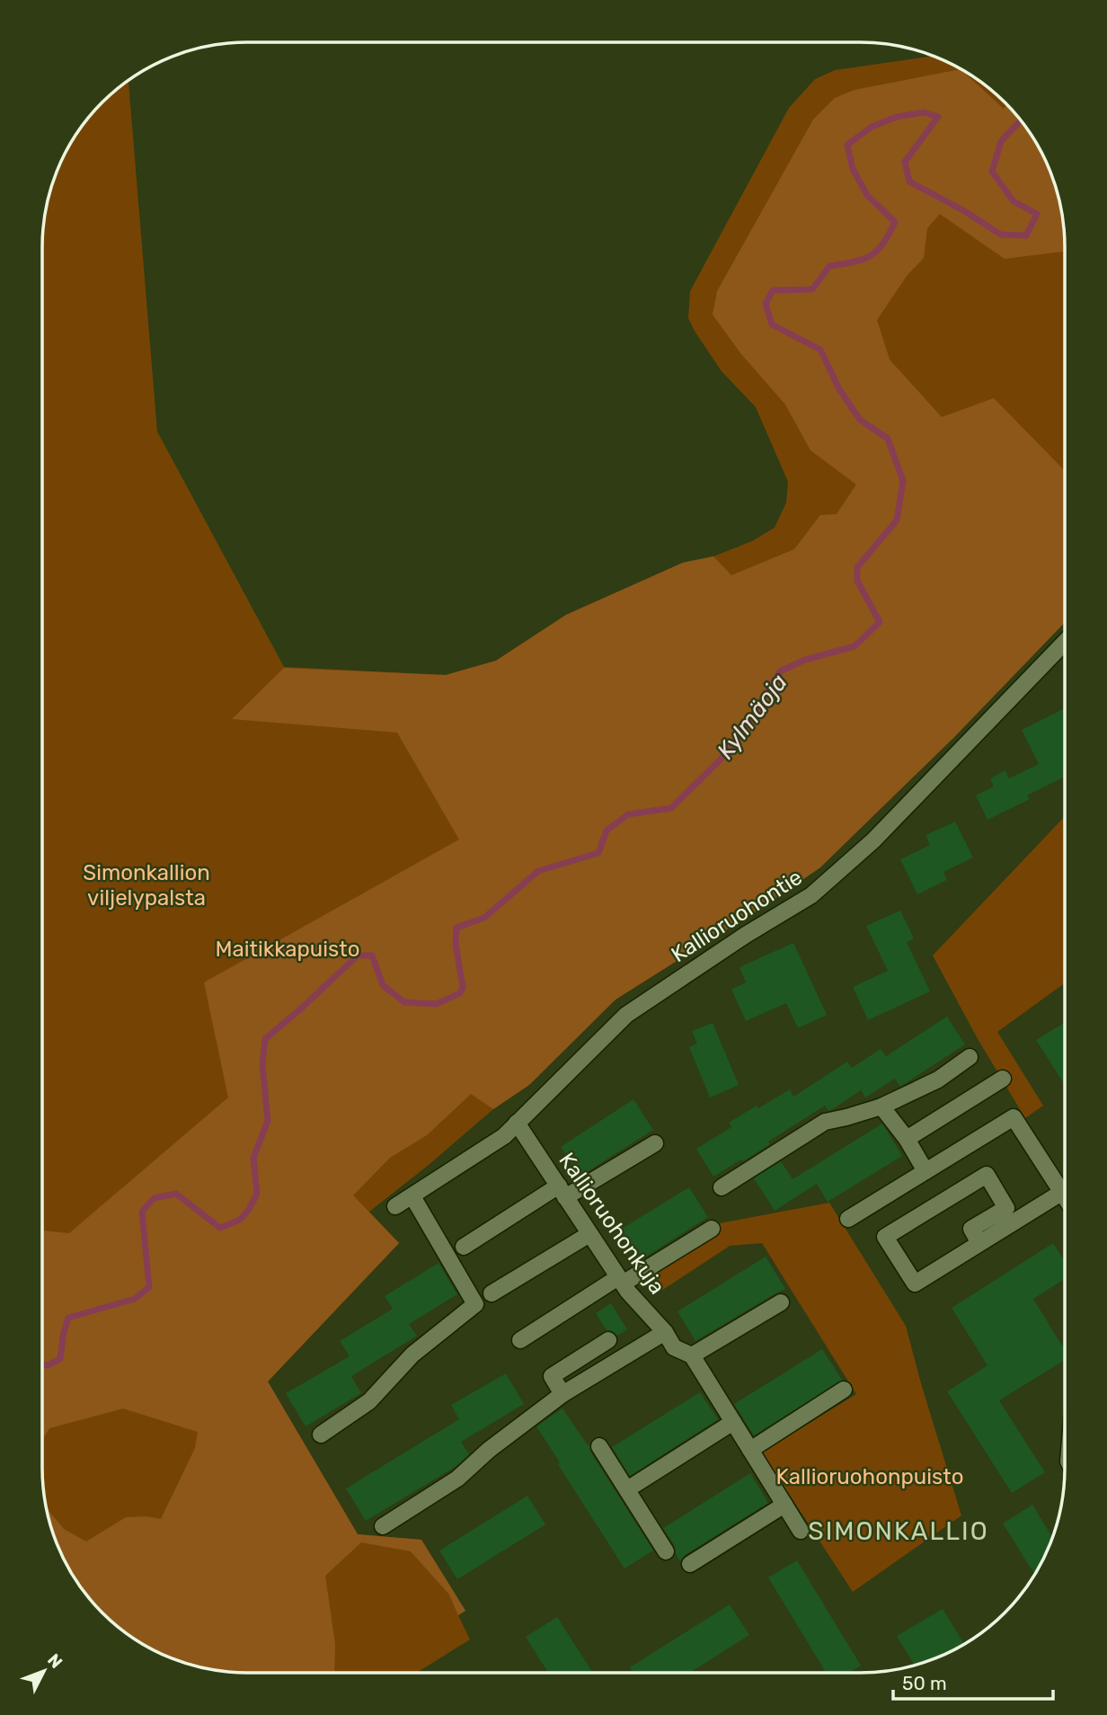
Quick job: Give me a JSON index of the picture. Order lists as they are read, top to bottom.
{
  "streets": {
    "street": ["Kallioruohontie", "Kallioruohonkuja"]
  },
  "crossings": [
    ["Kallioruohontie", "Kallioruohonkuja"]
  ],
  "districts": ["SIMONKALLIO"],
  "water": ["Kylmäoja"],
  "parks": ["Simonkallion viljelypalsta", "Maitikkapuisto", "Kallioruohonpuisto"],
  "scale_bar": "50 m",
  "north": "top right"
}
